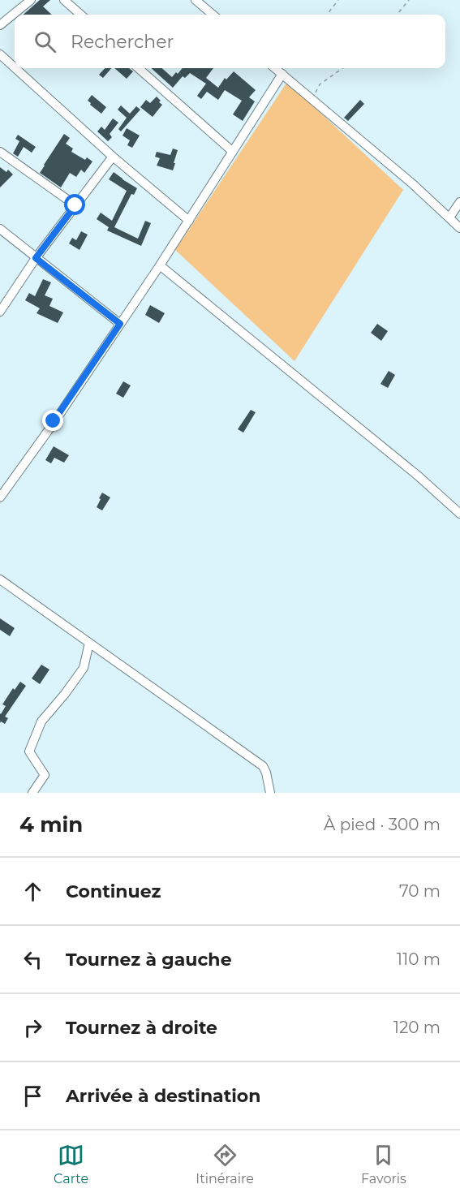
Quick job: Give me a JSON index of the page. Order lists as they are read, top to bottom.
{
  "page": {
    "search": "Rechercher",
    "heading": ["4 min", "À pied · 300 m"],
    "list": [
      ["Continuez", "70 m"],
      ["Tournez à gauche", "110 m"],
      ["Tournez à droite", "120 m"],
      "Arrivée à destination"
    ],
    "nav": ["Carte", "Itinéraire", "Favoris"]
  }
}
